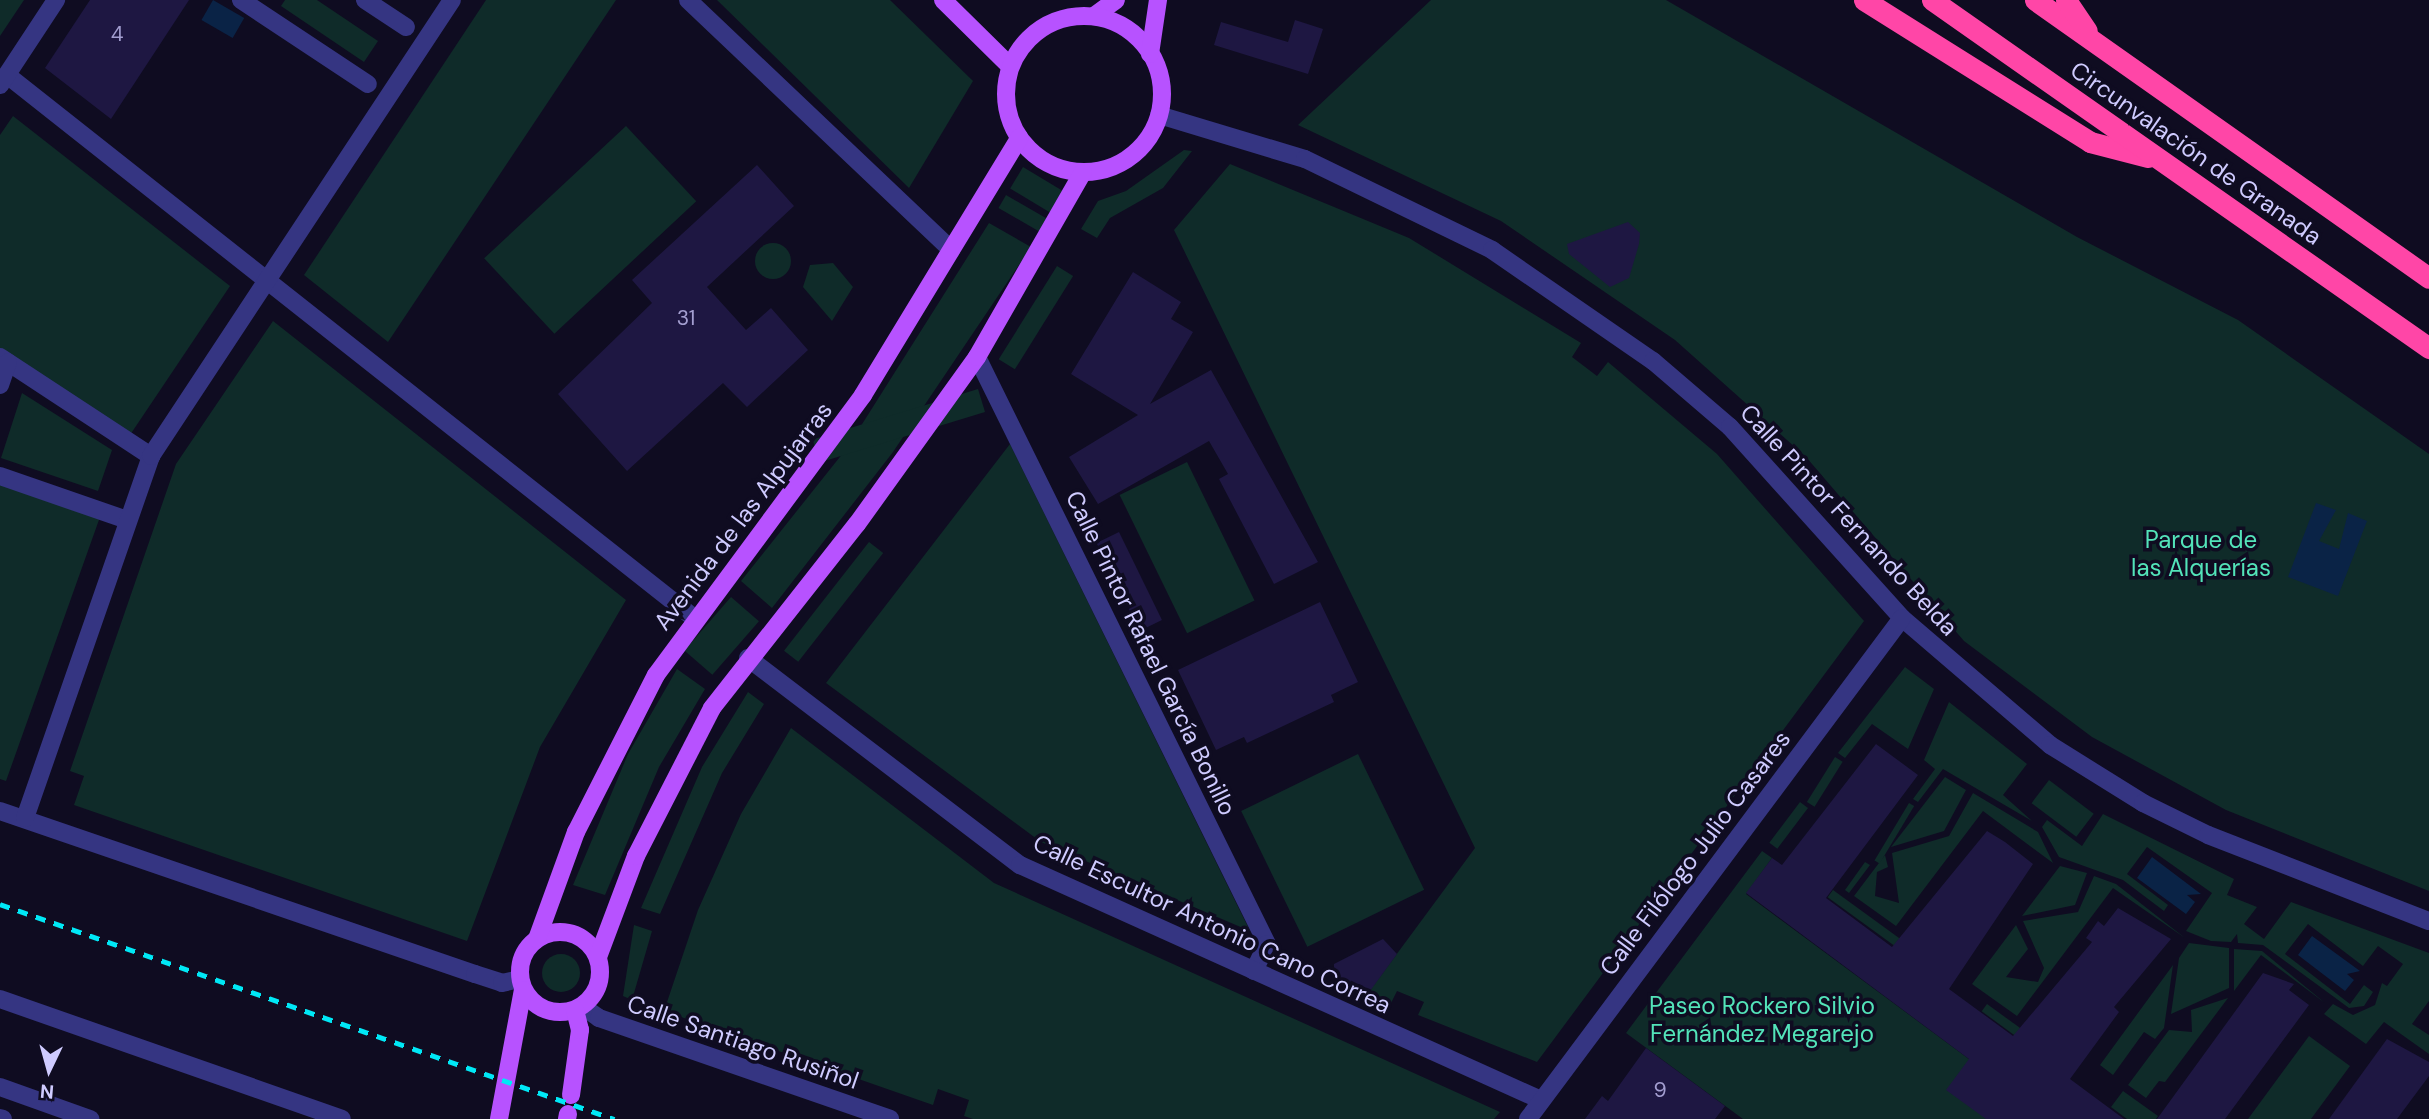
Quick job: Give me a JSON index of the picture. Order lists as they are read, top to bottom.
{
  "streets": {
    "highway": ["Circunvalación de Granada"],
    "main road": ["Avenida de las Alpujarras"],
    "street": [
      "Calle Pintor Fernando Belda",
      "Calle Pintor Rafael García Bonillo",
      "Calle Filólogo Julio Casares",
      "Calle Escultor Antonio Cano Correa",
      "Calle Santiago Rusiñol"
    ]
  },
  "crossings": [
    ["Avenida de las Alpujarras", "Calle Pintor Fernando Belda"],
    ["Avenida de las Alpujarras", "Calle Santiago Rusiñol"],
    ["Calle Pintor Fernando Belda", "Calle Filólogo Julio Casares"],
    ["Calle Pintor Rafael García Bonillo", "Calle Escultor Antonio Cano Correa"],
    ["Calle Filólogo Julio Casares", "Calle Escultor Antonio Cano Correa"]
  ],
  "parks": ["Parque de las Alquerías", "Paseo Rockero Silvio Fernández Megarejo"],
  "house_numbers": ["4", "31", "9"],
  "north": "bottom"
}
